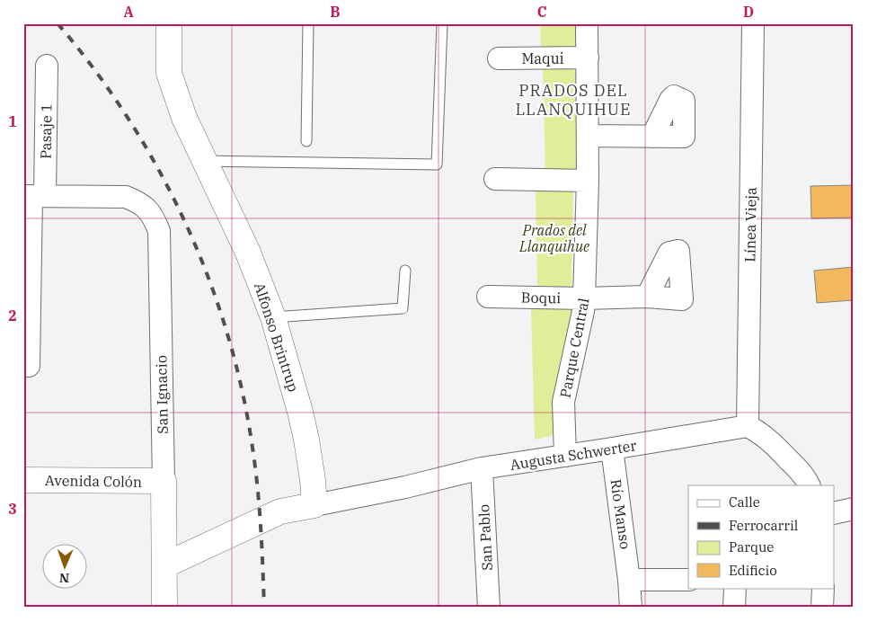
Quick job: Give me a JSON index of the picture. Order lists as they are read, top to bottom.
{
  "streets": {
    "street": [
      "Maqui",
      "Pasaje 1",
      "Línea Vieja",
      "Boqui",
      "Alfonso Brintrup",
      "Parque Central",
      "San Ignacio",
      "Augusta Schwerter",
      "Avenida Colón",
      "Río Manso",
      "San Pablo"
    ]
  },
  "crossings": [
    ["Maqui", "Parque Central"],
    ["Pasaje 1", "San Ignacio"],
    ["Línea Vieja", "Augusta Schwerter"],
    ["Boqui", "Parque Central"],
    ["Alfonso Brintrup", "Augusta Schwerter"],
    ["Parque Central", "Augusta Schwerter"],
    ["San Ignacio", "Avenida Colón"],
    ["Augusta Schwerter", "Río Manso"],
    ["Augusta Schwerter", "San Pablo"]
  ],
  "districts": ["PRADOS DEL LLANQUIHUE"],
  "parks": ["Prados del Llanquihue"],
  "legend": [
    "Calle",
    "Ferrocarril",
    "Parque",
    "Edificio"
  ],
  "north": "bottom",
  "grid": {
    "columns": [
      "A",
      "B",
      "C",
      "D"
    ],
    "rows": ["1", "2", "3"]
  }
}
